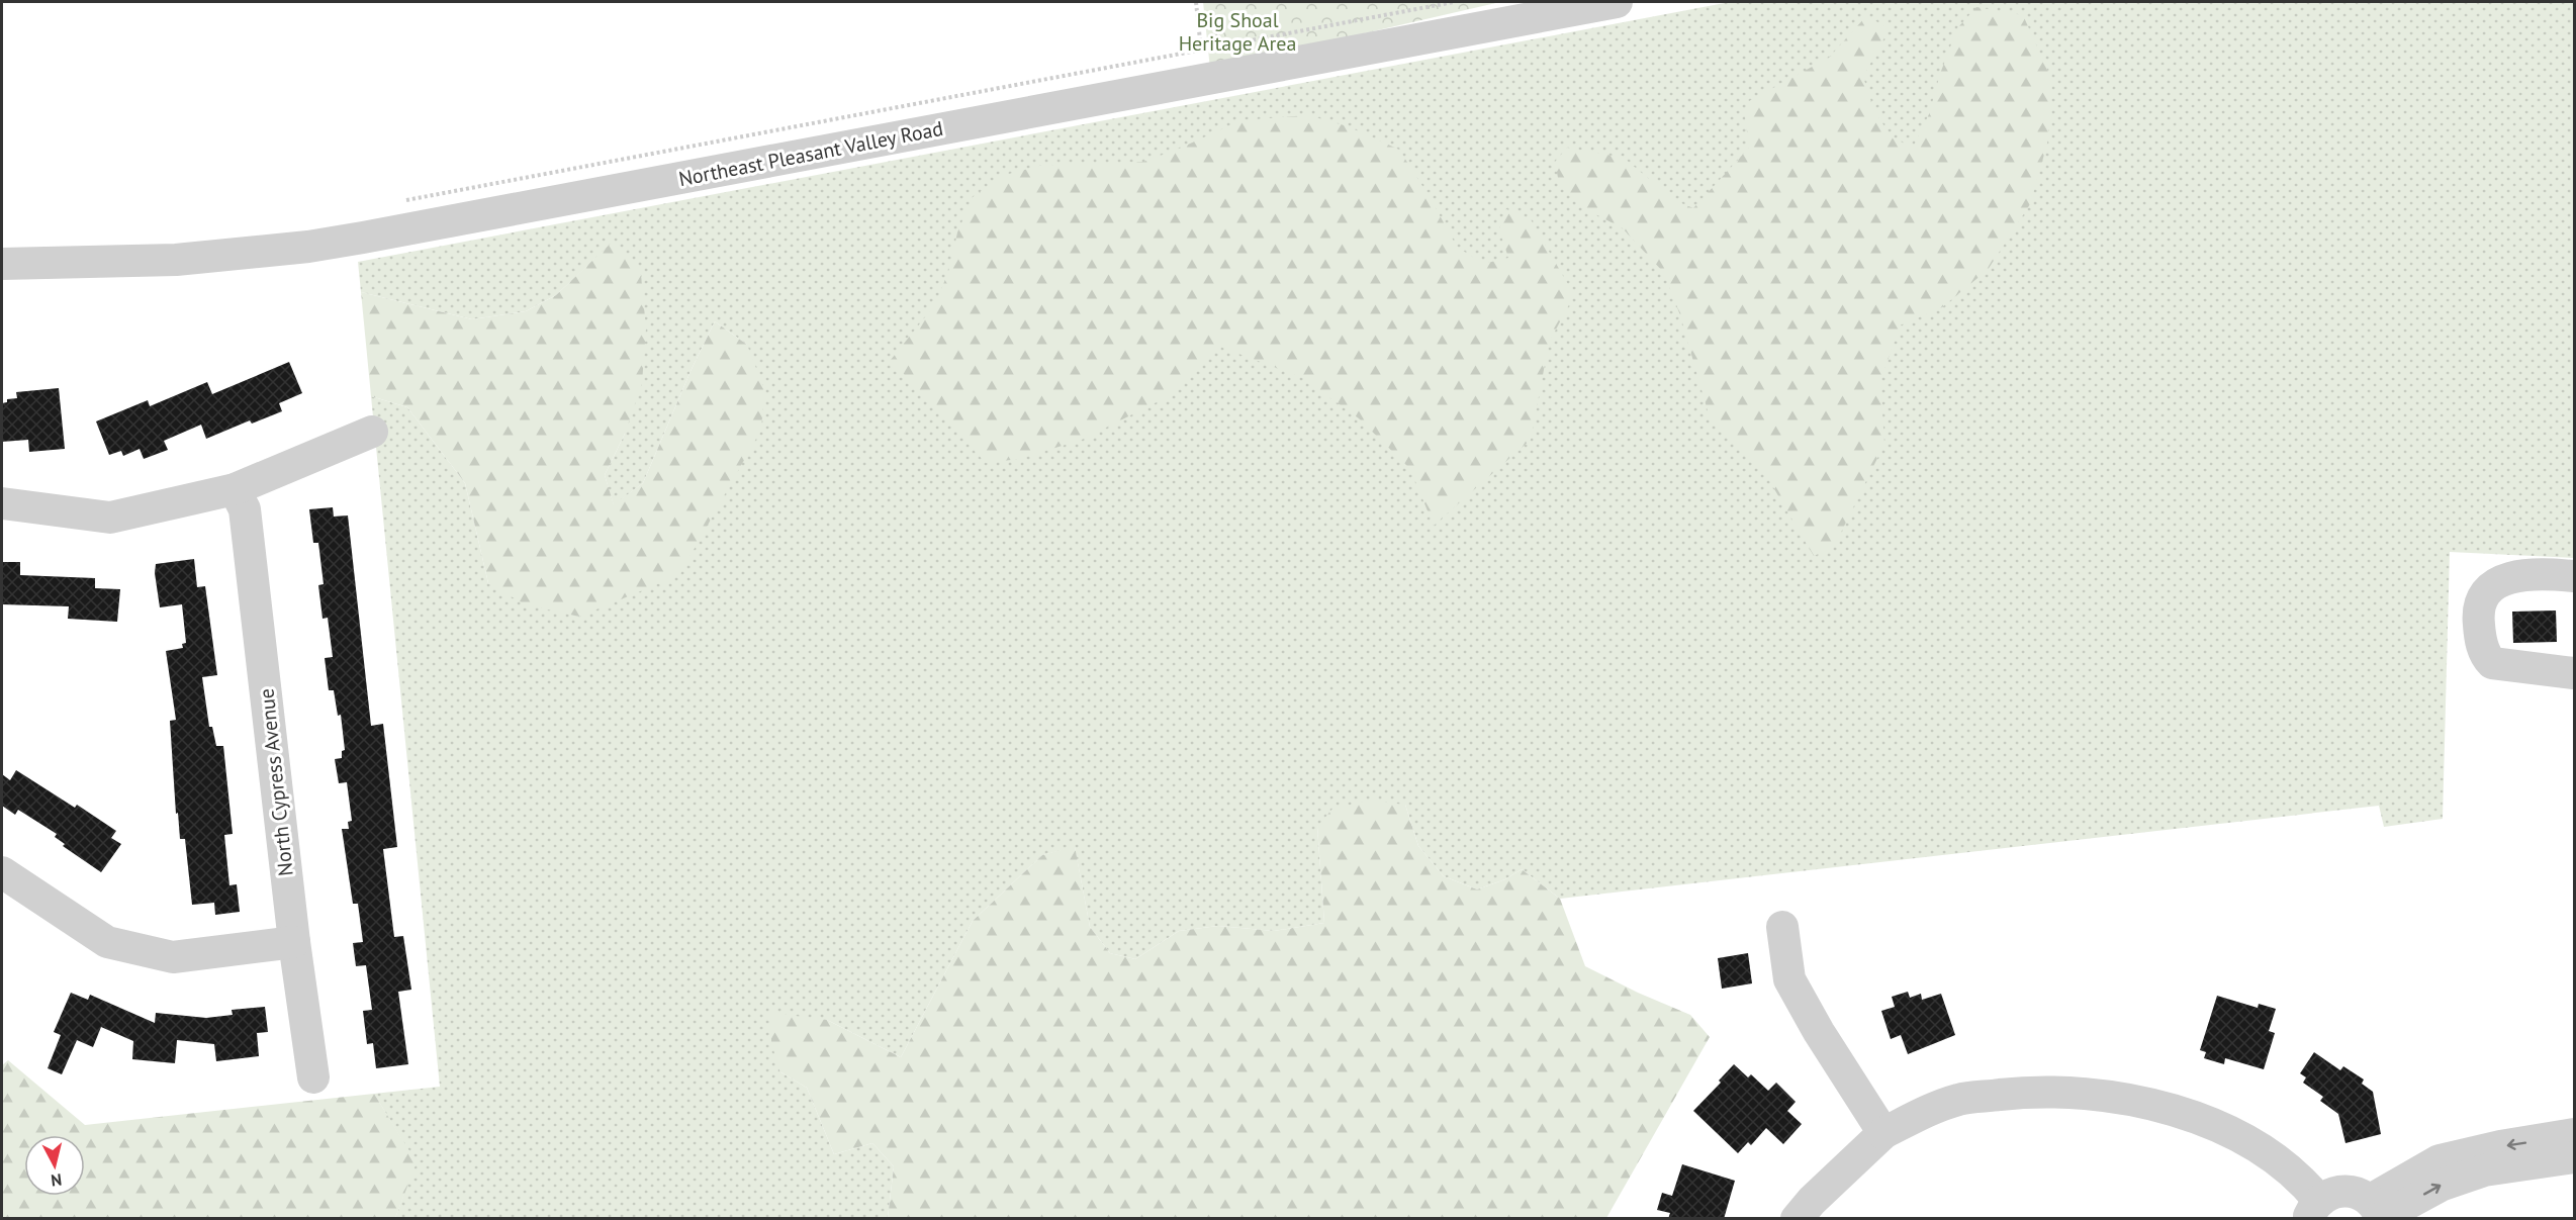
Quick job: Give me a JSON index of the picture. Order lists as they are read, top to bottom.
{
  "streets": {
    "street": ["Northeast Pleasant Valley Road", "North Cypress Avenue"]
  },
  "parks": ["Big Shoal Heritage Area"],
  "north": "bottom"
}
